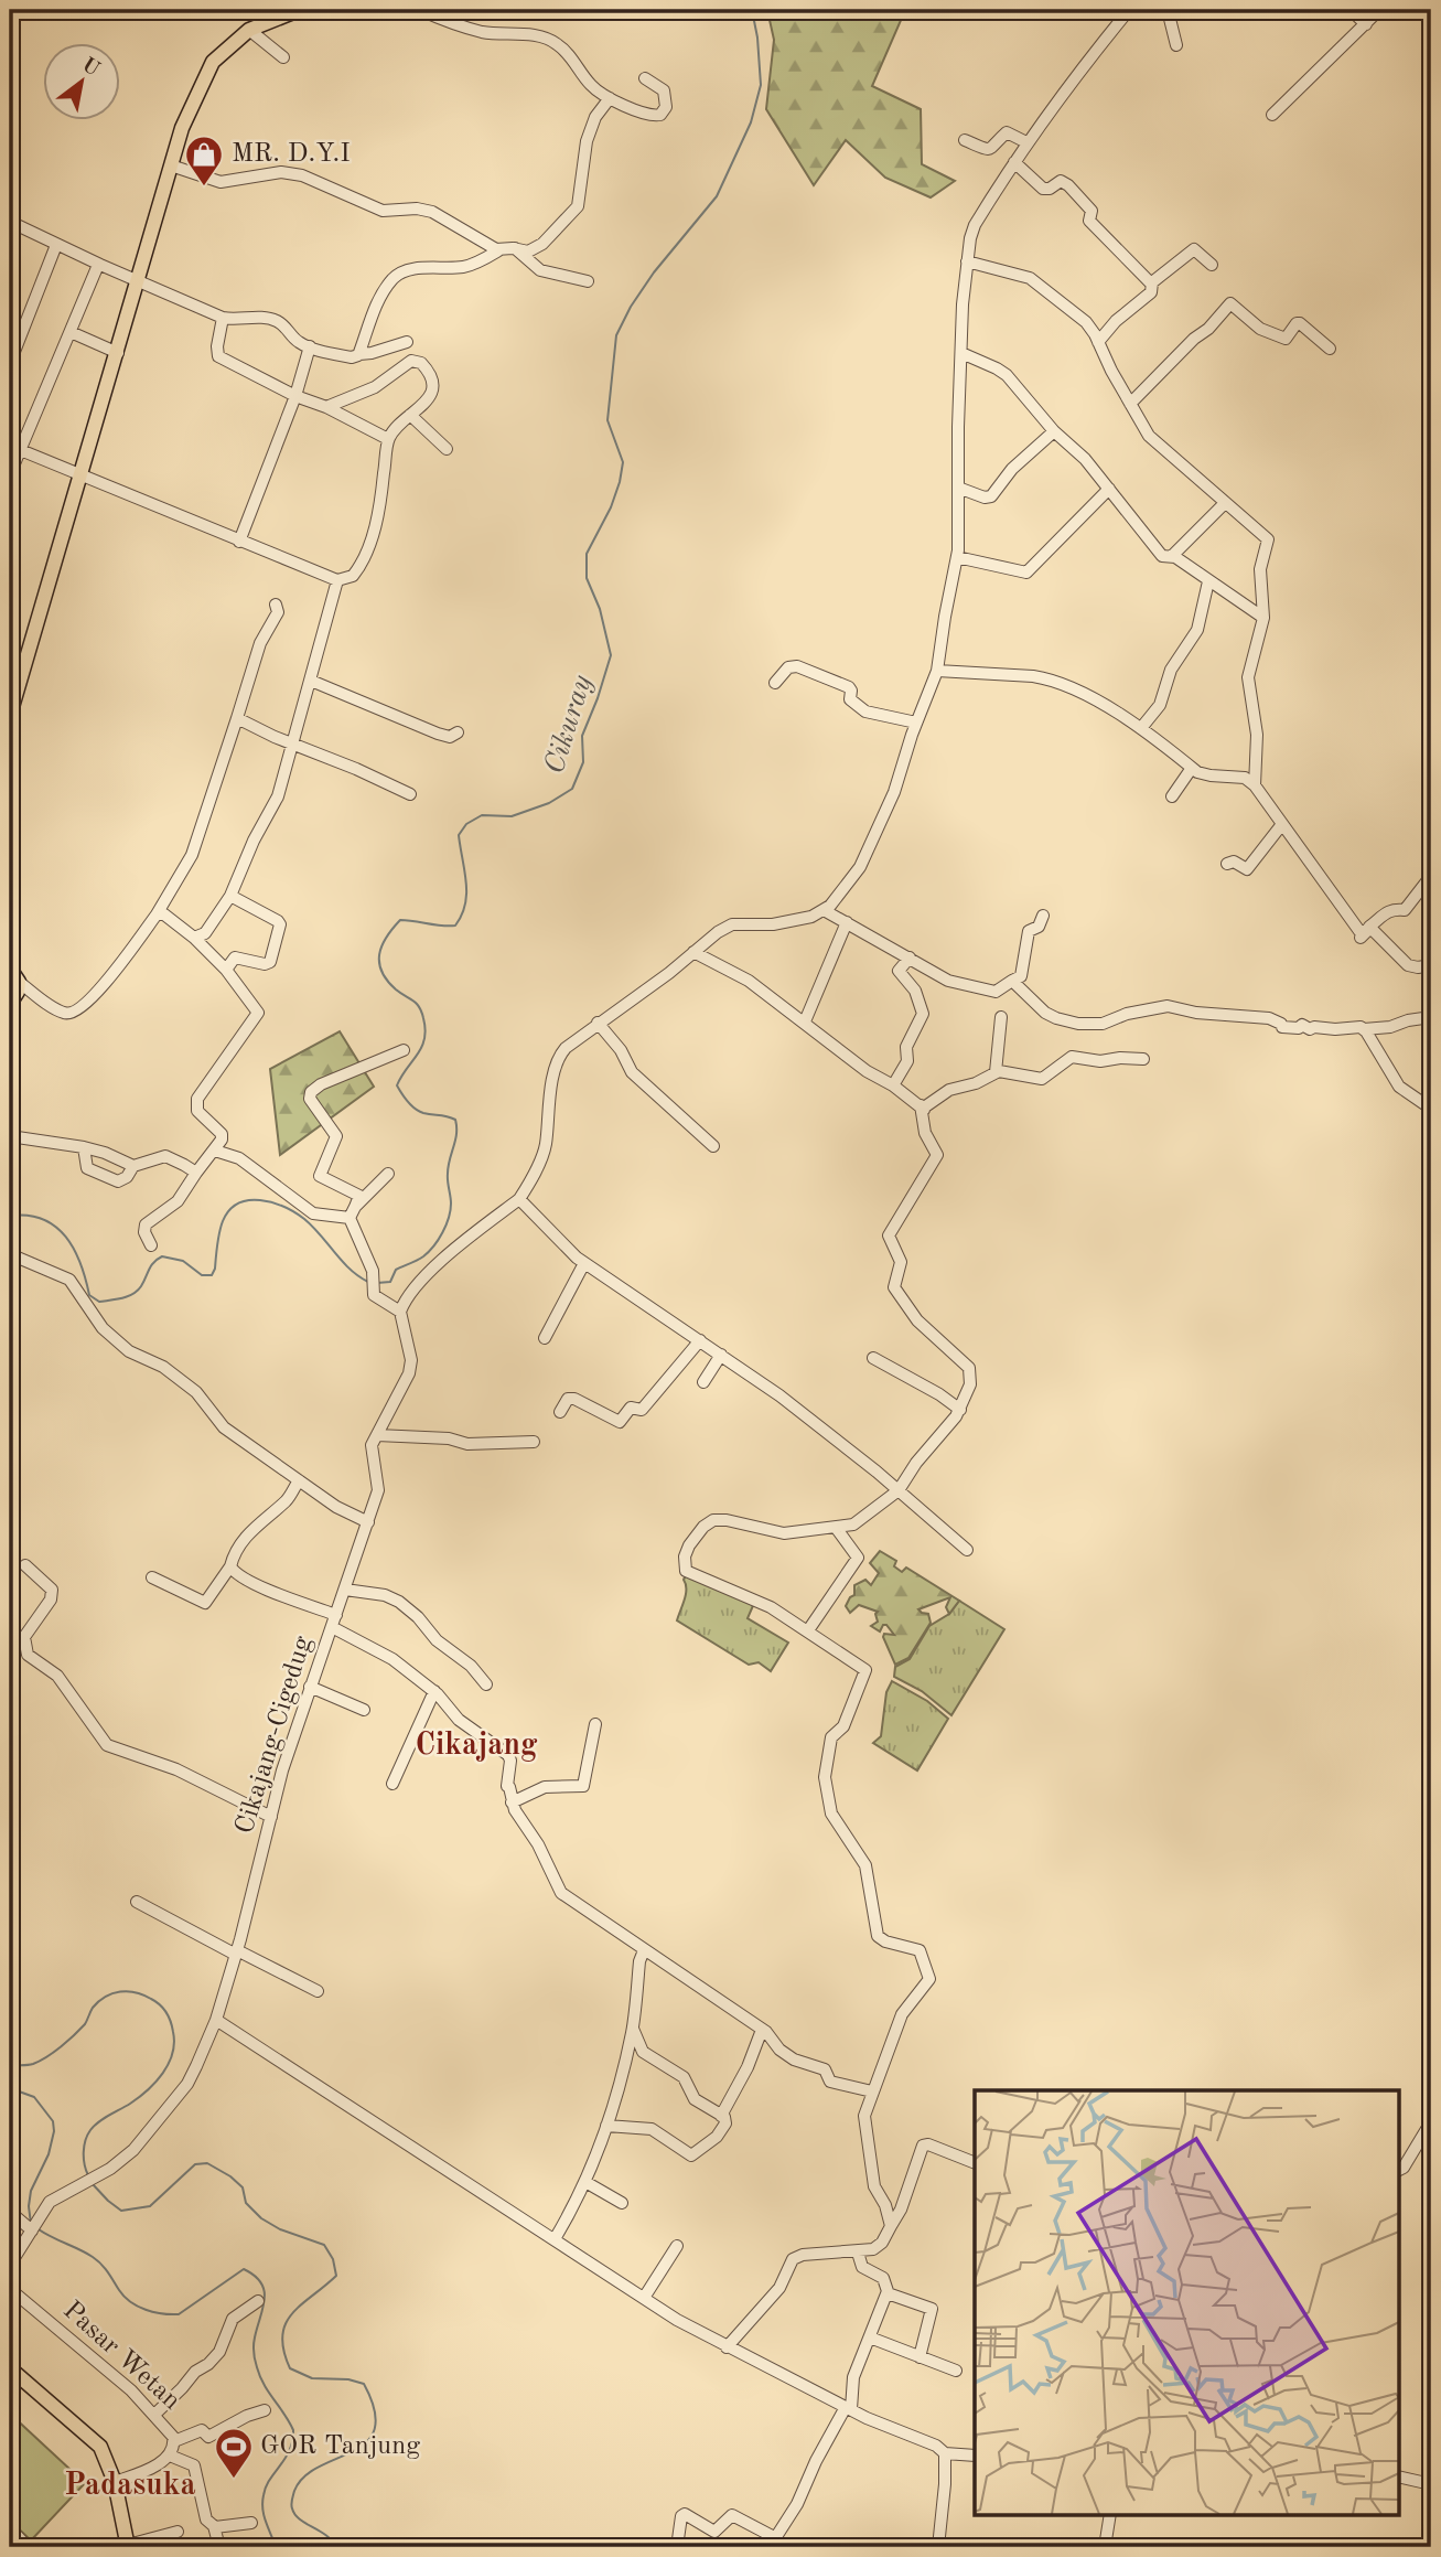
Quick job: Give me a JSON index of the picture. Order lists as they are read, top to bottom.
{
  "streets": {
    "street": ["Cikajang-Cigedug", "Pasar Wetan"]
  },
  "districts": ["Cikajang", "Padasuka"],
  "water": ["Cikuray"],
  "places": {
    "shop": ["MR. D.Y.I"],
    "sports": ["GOR Tanjung"]
  },
  "north": "top right"
}
